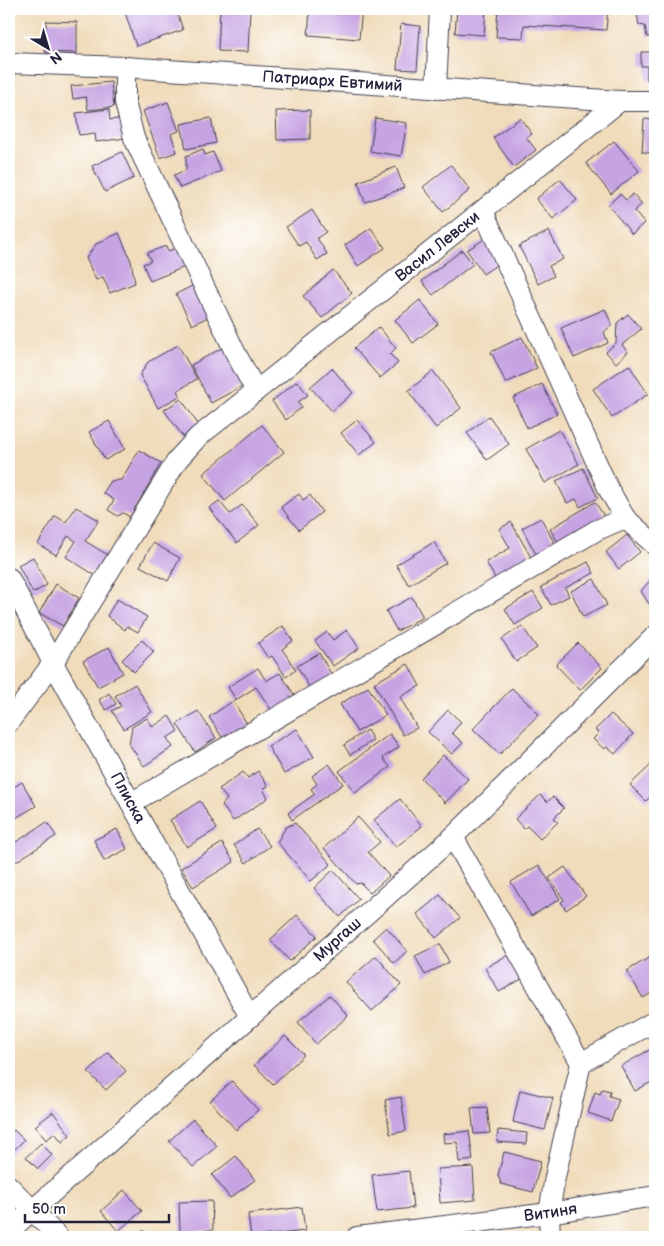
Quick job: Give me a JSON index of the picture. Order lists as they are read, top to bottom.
{
  "streets": {
    "street": [
      "Патриарх Евтимий",
      "Васил Левски",
      "Плиска",
      "Мургаш",
      "Витиня"
    ]
  },
  "crossings": [
    ["Патриарх Евтимий", "Васил Левски"],
    ["Васил Левски", "Плиска"],
    ["Плиска", "Мургаш"]
  ],
  "scale_bar": "50 m",
  "north": "bottom right"
}
